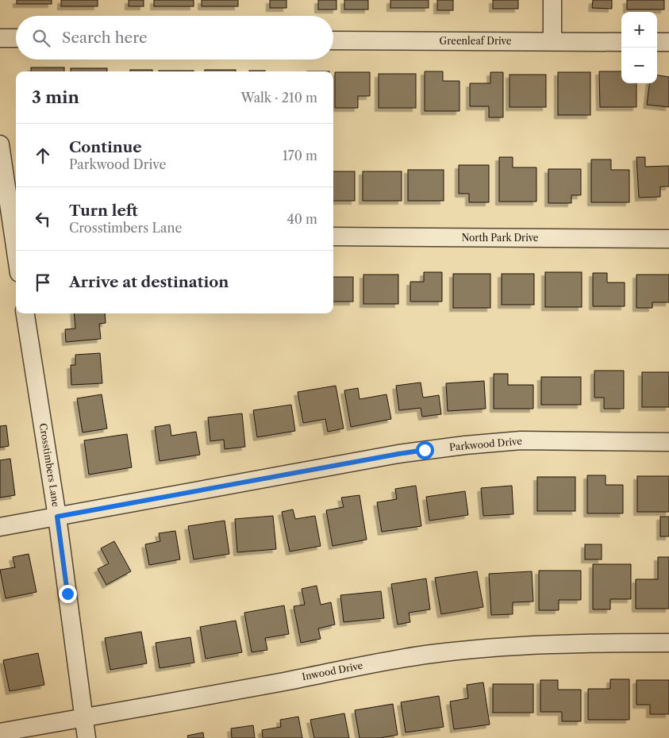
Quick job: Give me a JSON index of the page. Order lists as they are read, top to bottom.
{
  "streets": {
    "street": [
      "Greenleaf Drive",
      "North Park Drive",
      "Parkwood Drive",
      "Crosstimbers Lane",
      "Inwood Drive"
    ]
  },
  "crossings": [
    ["Parkwood Drive", "Crosstimbers Lane"],
    ["Crosstimbers Lane", "Inwood Drive"]
  ],
  "page": {
    "map_buttons": ["+", "−"],
    "search": "Search here",
    "heading": ["3 min", "Walk · 210 m"],
    "list": [
      ["Continue", "Parkwood Drive", "170 m"],
      ["Turn left", "Crosstimbers Lane", "40 m"],
      "Arrive at destination"
    ]
  }
}
